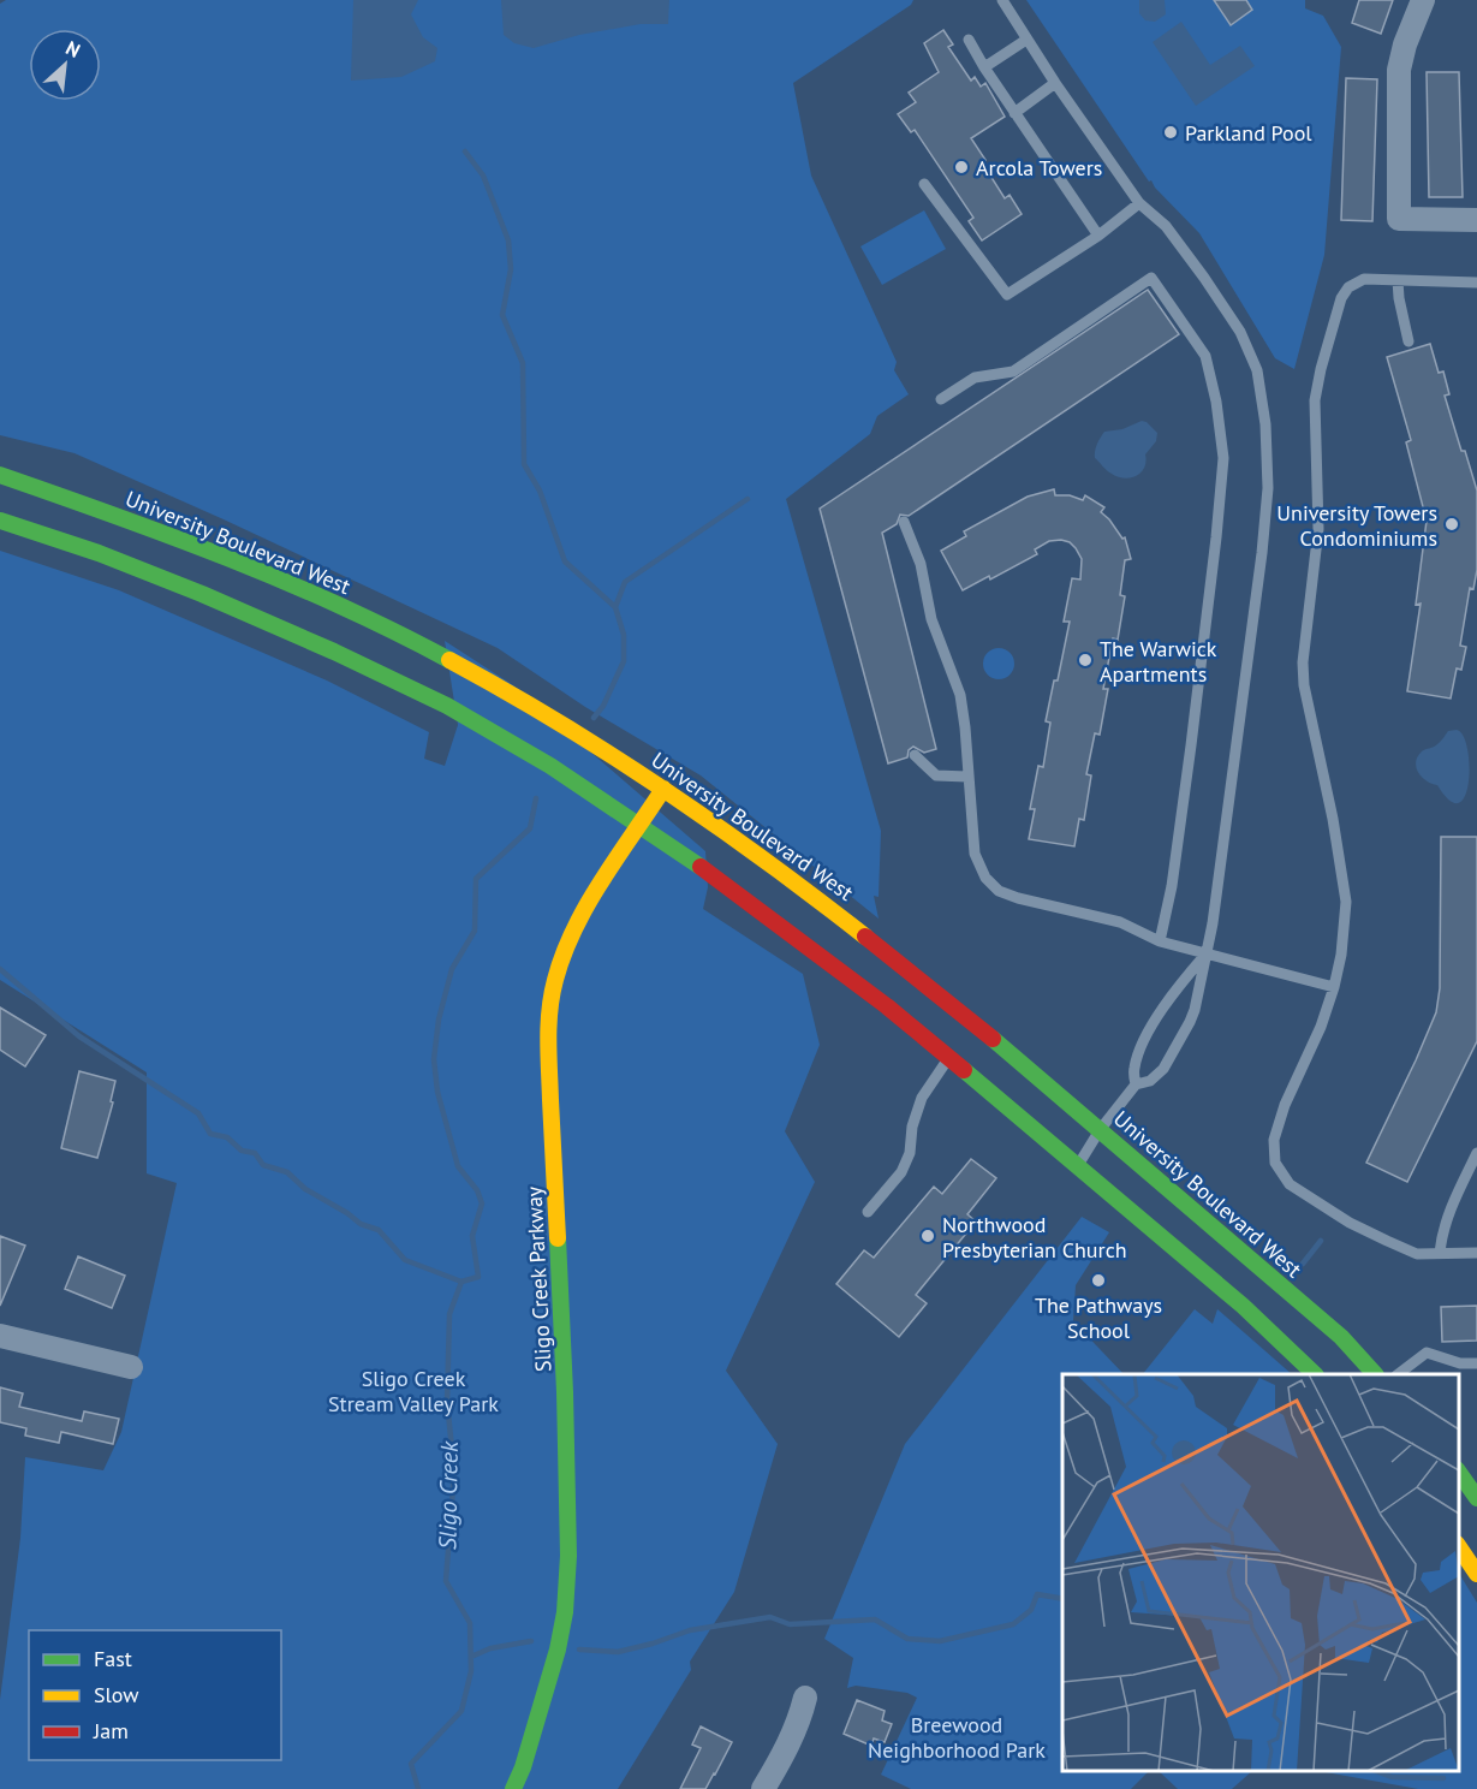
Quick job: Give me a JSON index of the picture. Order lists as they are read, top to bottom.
{
  "streets": {
    "main road": ["University Boulevard West", "Sligo Creek Parkway"]
  },
  "crossings": [
    ["University Boulevard West", "Sligo Creek Parkway"]
  ],
  "water": ["Sligo Creek"],
  "parks": ["Sligo Creek Stream Valley Park", "Breewood Neighborhood Park"],
  "places": [
    "Parkland Pool",
    "Arcola Towers",
    "University Towers Condominiums",
    "The Warwick Apartments",
    "Northwood Presbyterian Church",
    "The Pathways School"
  ],
  "legend": ["Fast", "Slow", "Jam"],
  "north": "top right"
}
